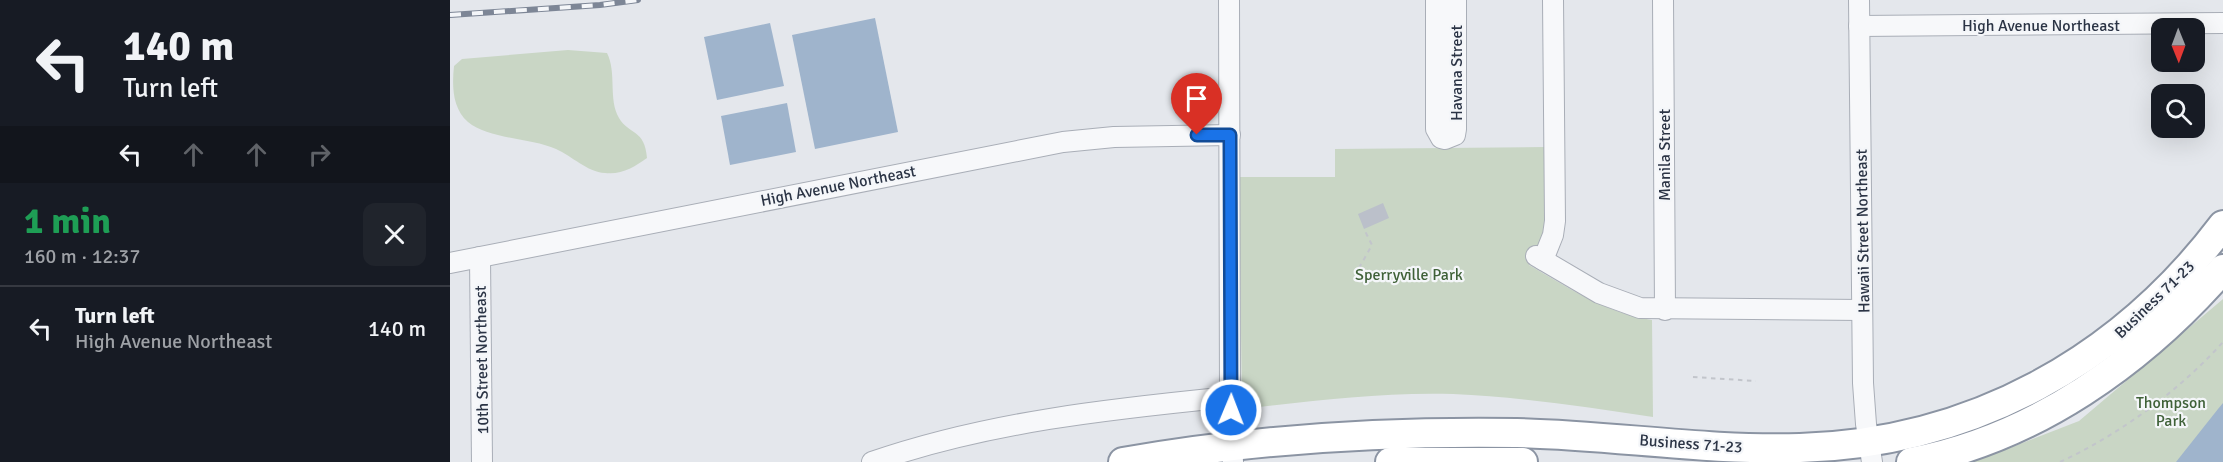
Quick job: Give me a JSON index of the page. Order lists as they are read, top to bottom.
{
  "streets": {
    "highway": ["Business 71-23"],
    "street": [
      "High Avenue Northeast",
      "Havana Street",
      "Manila Street",
      "Hawaii Street Northeast",
      "10th Street Northeast"
    ]
  },
  "crossings": [
    ["High Avenue Northeast", "Hawaii Street Northeast"],
    ["High Avenue Northeast", "10th Street Northeast"],
    ["Hawaii Street Northeast", "Business 71-23"]
  ],
  "parks": ["Sperryville Park", "Thompson Park"],
  "north": "bottom",
  "page": {
    "turn": ["140 m", "Turn left"],
    "heading": ["1 min", "160 m · 12:37"],
    "list": [
      {
        "name": "Turn left",
        "note": "High Avenue Northeast",
        "value": "140 m"
      }
    ]
  }
}
